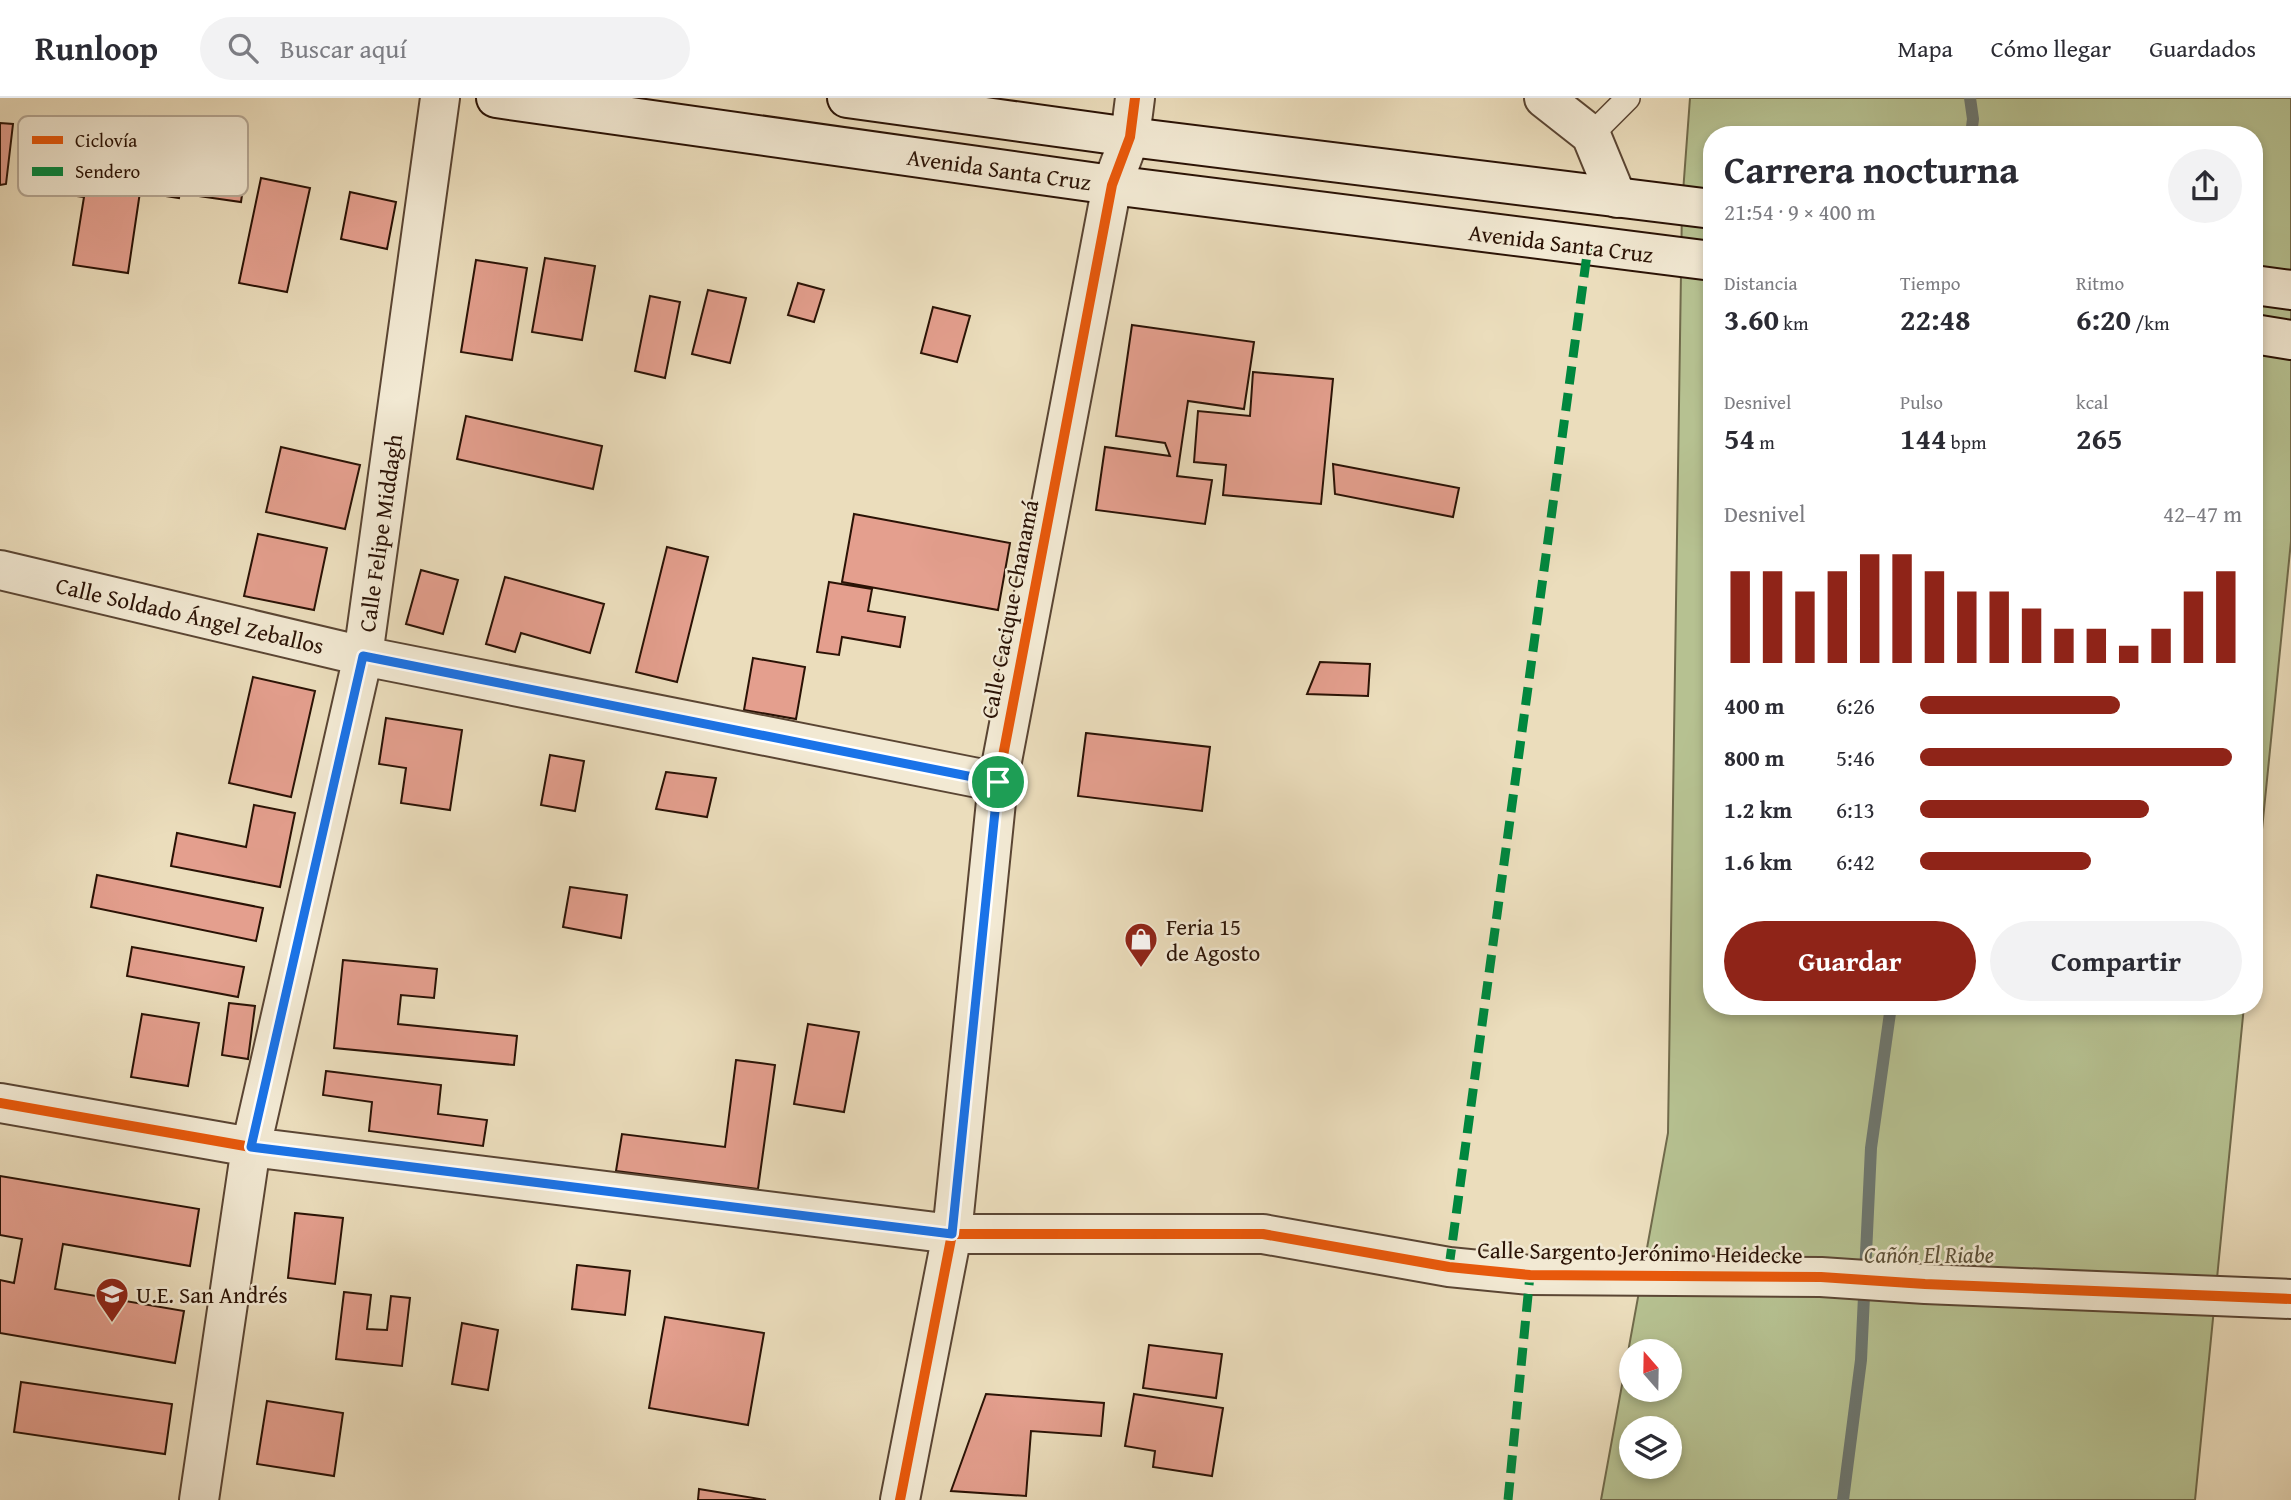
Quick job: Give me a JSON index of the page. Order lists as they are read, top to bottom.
{
  "streets": {
    "street": [
      "Avenida Santa Cruz",
      "Calle Felipe Middagh",
      "Calle Cacique Chanamá",
      "Calle Soldado Ángel Zeballos",
      "Calle Sargento Jerónimo Heidecke"
    ]
  },
  "crossings": [
    ["Avenida Santa Cruz", "Calle Cacique Chanamá"],
    ["Calle Felipe Middagh", "Calle Soldado Ángel Zeballos"],
    ["Calle Felipe Middagh", "Calle Sargento Jerónimo Heidecke"],
    ["Calle Cacique Chanamá", "Calle Soldado Ángel Zeballos"],
    ["Calle Cacique Chanamá", "Calle Sargento Jerónimo Heidecke"]
  ],
  "parks": ["Cañón El Riabe"],
  "places": {
    "shop": ["Feria 15 de Agosto"],
    "school or university": ["U.E. San Andrés"]
  },
  "legend": ["Ciclovía", "Sendero"],
  "north": "top",
  "page": {
    "header": "Runloop",
    "search": "Buscar aquí",
    "nav": ["Mapa", "Cómo llegar", "Guardados"],
    "heading": ["Carrera nocturna", "21:54 · 9 × 400 m"],
    "stats": [
      ["Distancia", "3.60 km"],
      ["Tiempo", "22:48"],
      ["Ritmo", "6:20 /km"],
      ["Desnivel", "54 m"],
      ["Pulso", "144 bpm"],
      ["kcal", "265"]
    ],
    "chart": ["Desnivel", "42–47 m"],
    "list": [
      {
        "name": "400 m",
        "note": "6:26"
      },
      {
        "name": "800 m",
        "note": "5:46"
      },
      {
        "name": "1.2 km",
        "note": "6:13"
      },
      {
        "name": "1.6 km",
        "note": "6:42"
      }
    ],
    "buttons": ["Guardar", "Compartir"]
  }
}
